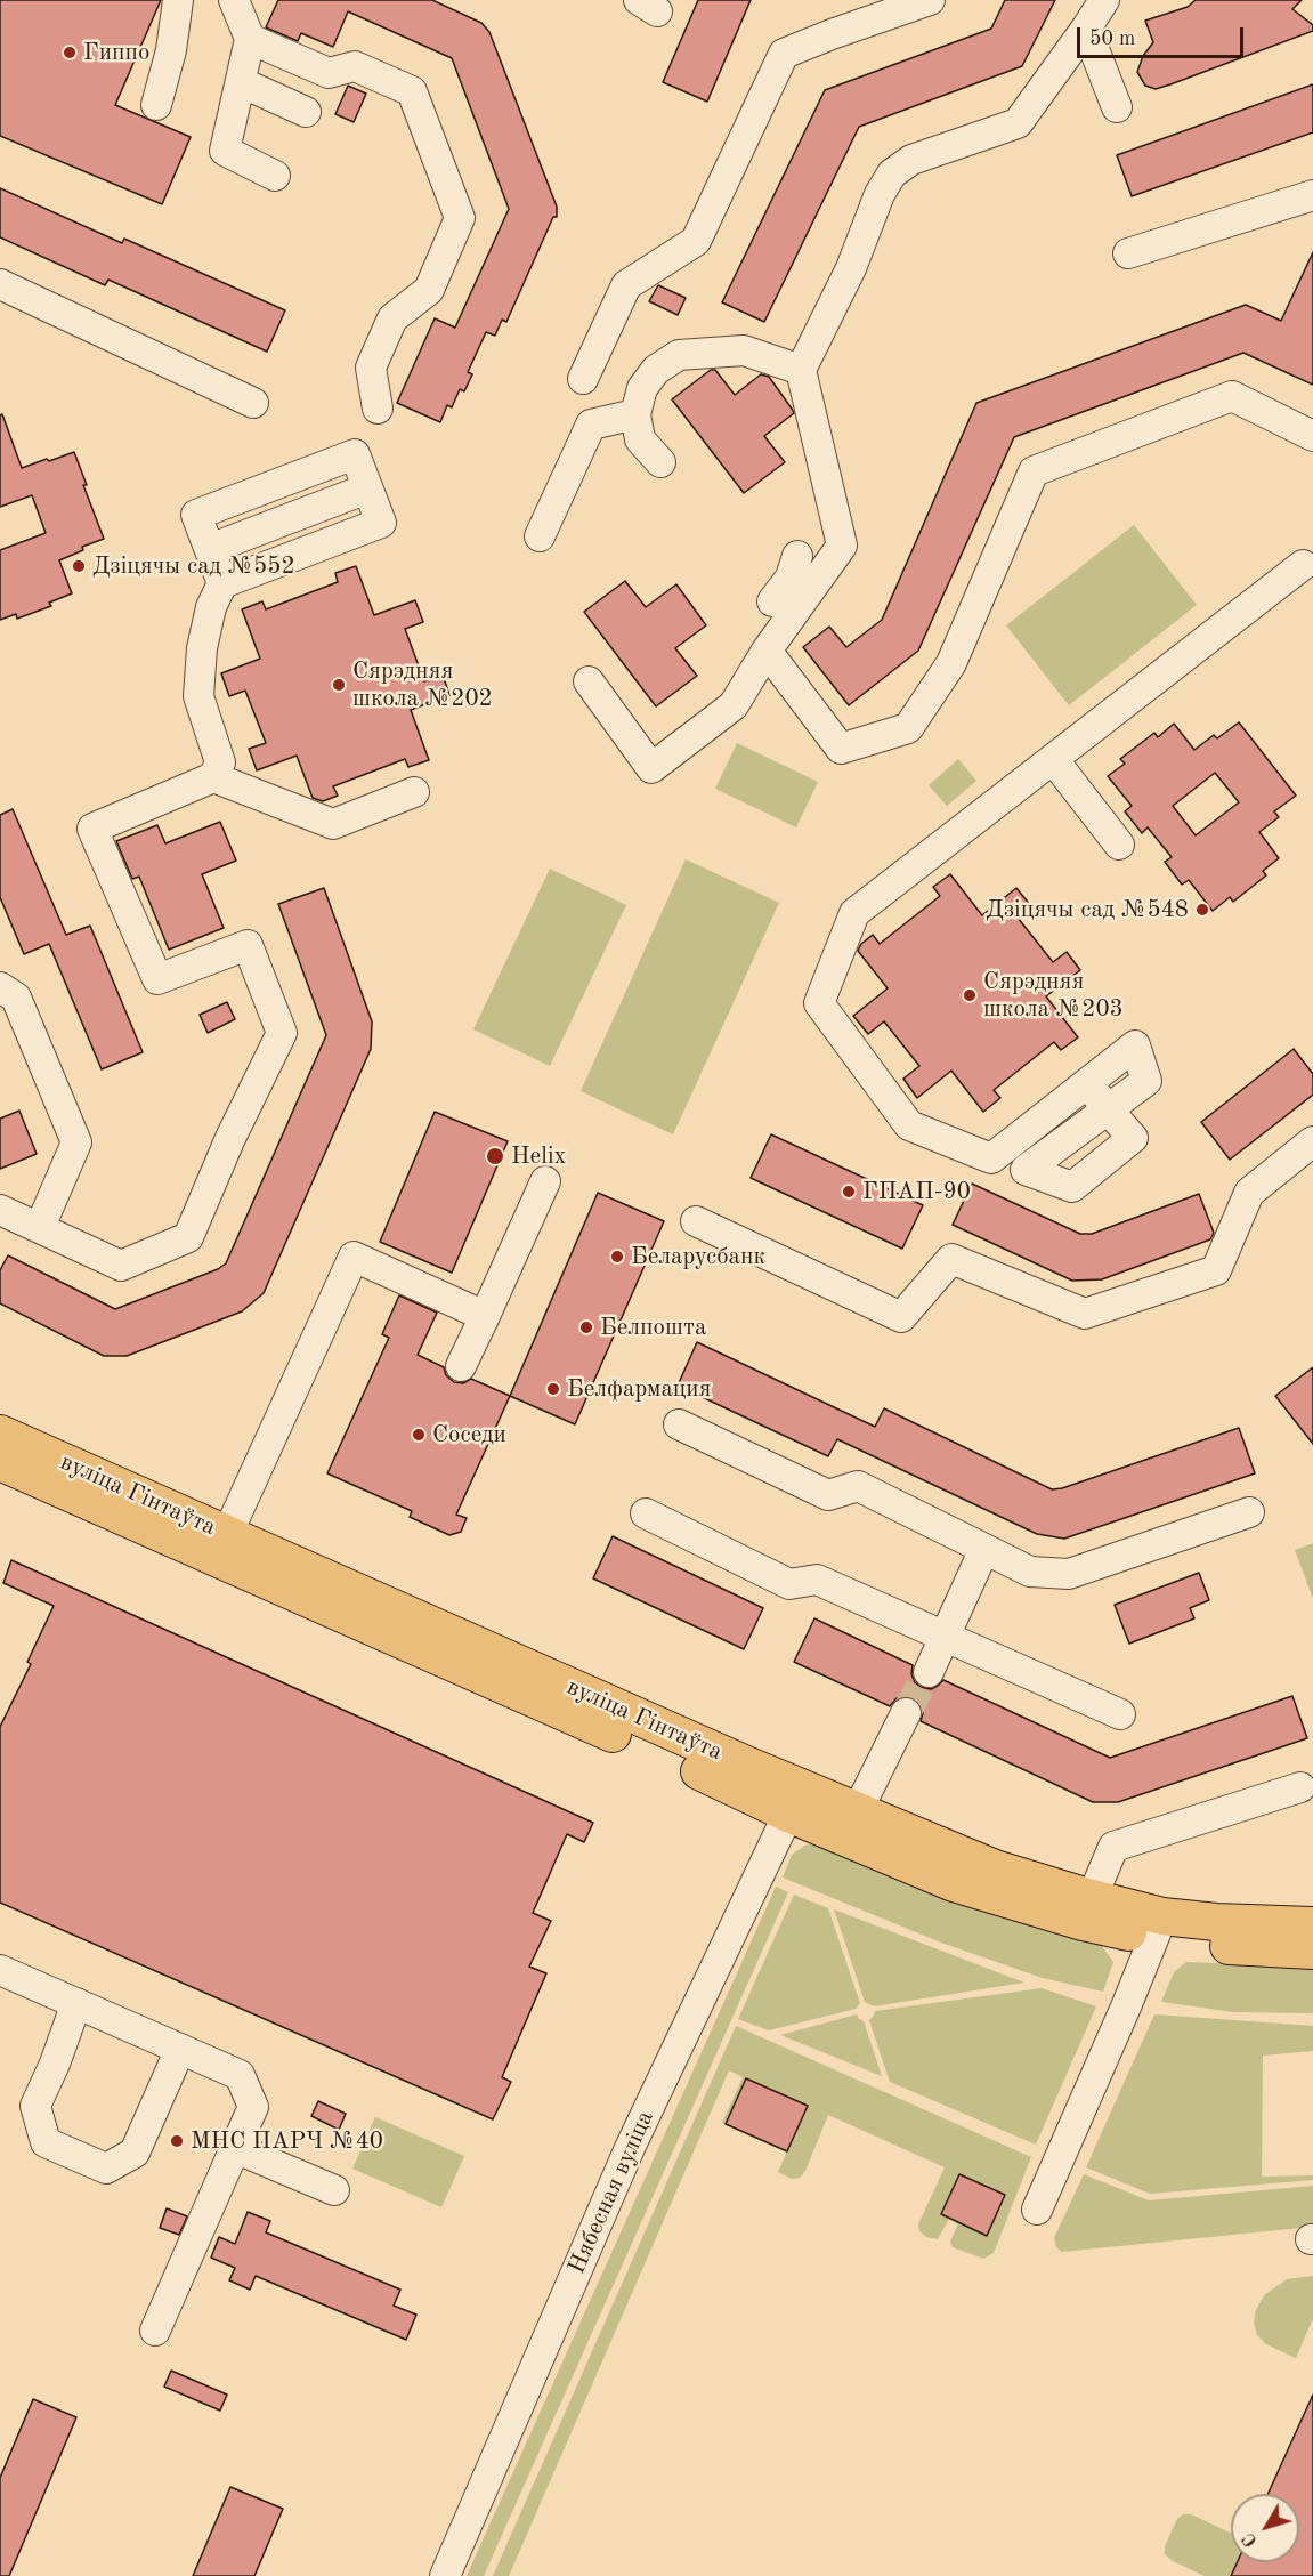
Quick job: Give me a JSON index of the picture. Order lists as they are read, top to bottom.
{
  "streets": {
    "main road": ["вуліца Гінтаўта"],
    "street": ["Нябесная вуліца"]
  },
  "crossings": [
    ["вуліца Гінтаўта", "Нябесная вуліца"]
  ],
  "places": [
    "Гиппо",
    "Дзіцячы сад №552",
    "Сярэдняя школа №202",
    "Дзіцячы сад №548",
    "Сярэдняя школа №203",
    "Helix",
    "ГПАП-90",
    "Беларусбанк",
    "Белпошта",
    "Белфармация",
    "Соседи",
    "МНС ПАРЧ №40"
  ],
  "scale_bar": "50 m",
  "north": "bottom left"
}
